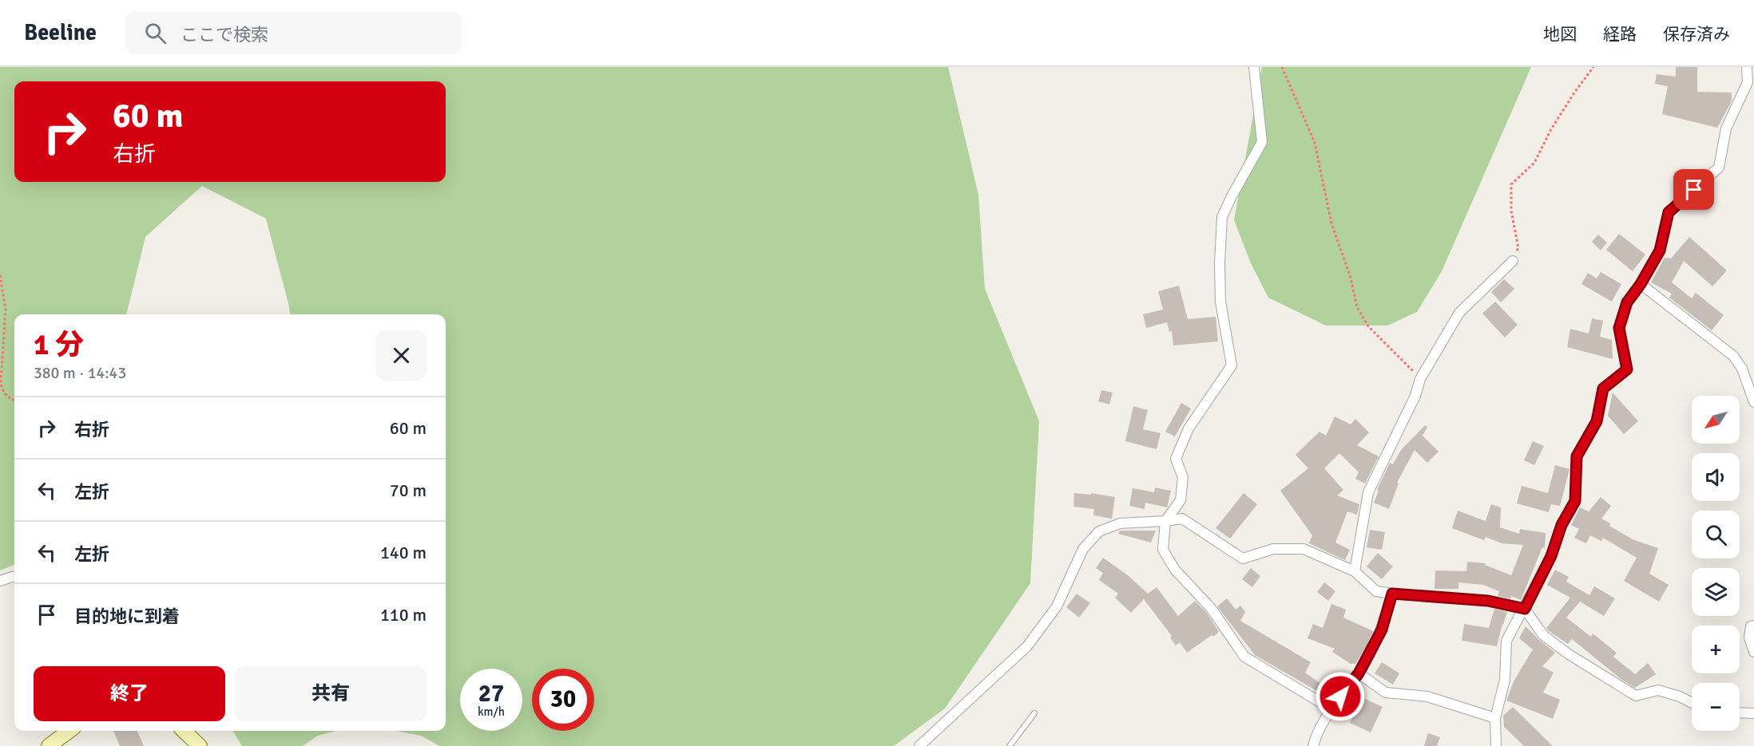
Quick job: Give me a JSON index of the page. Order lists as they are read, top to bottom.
{
  "north": "bottom left",
  "page": {
    "header": "Beeline",
    "search": "ここで検索",
    "nav": ["地図", "経路", "保存済み"],
    "turn": ["60 m", "右折"],
    "heading": ["1 分", "380 m · 14:43"],
    "map_buttons": ["+", "−"],
    "list": [
      {
        "name": "右折",
        "value": "60 m"
      },
      {
        "name": "左折",
        "value": "70 m"
      },
      {
        "name": "左折",
        "value": "140 m"
      },
      {
        "name": "目的地に到着",
        "value": "110 m"
      }
    ],
    "buttons": ["終了", "共有"],
    "speed": "27 km/h",
    "limit": "30"
  }
}
